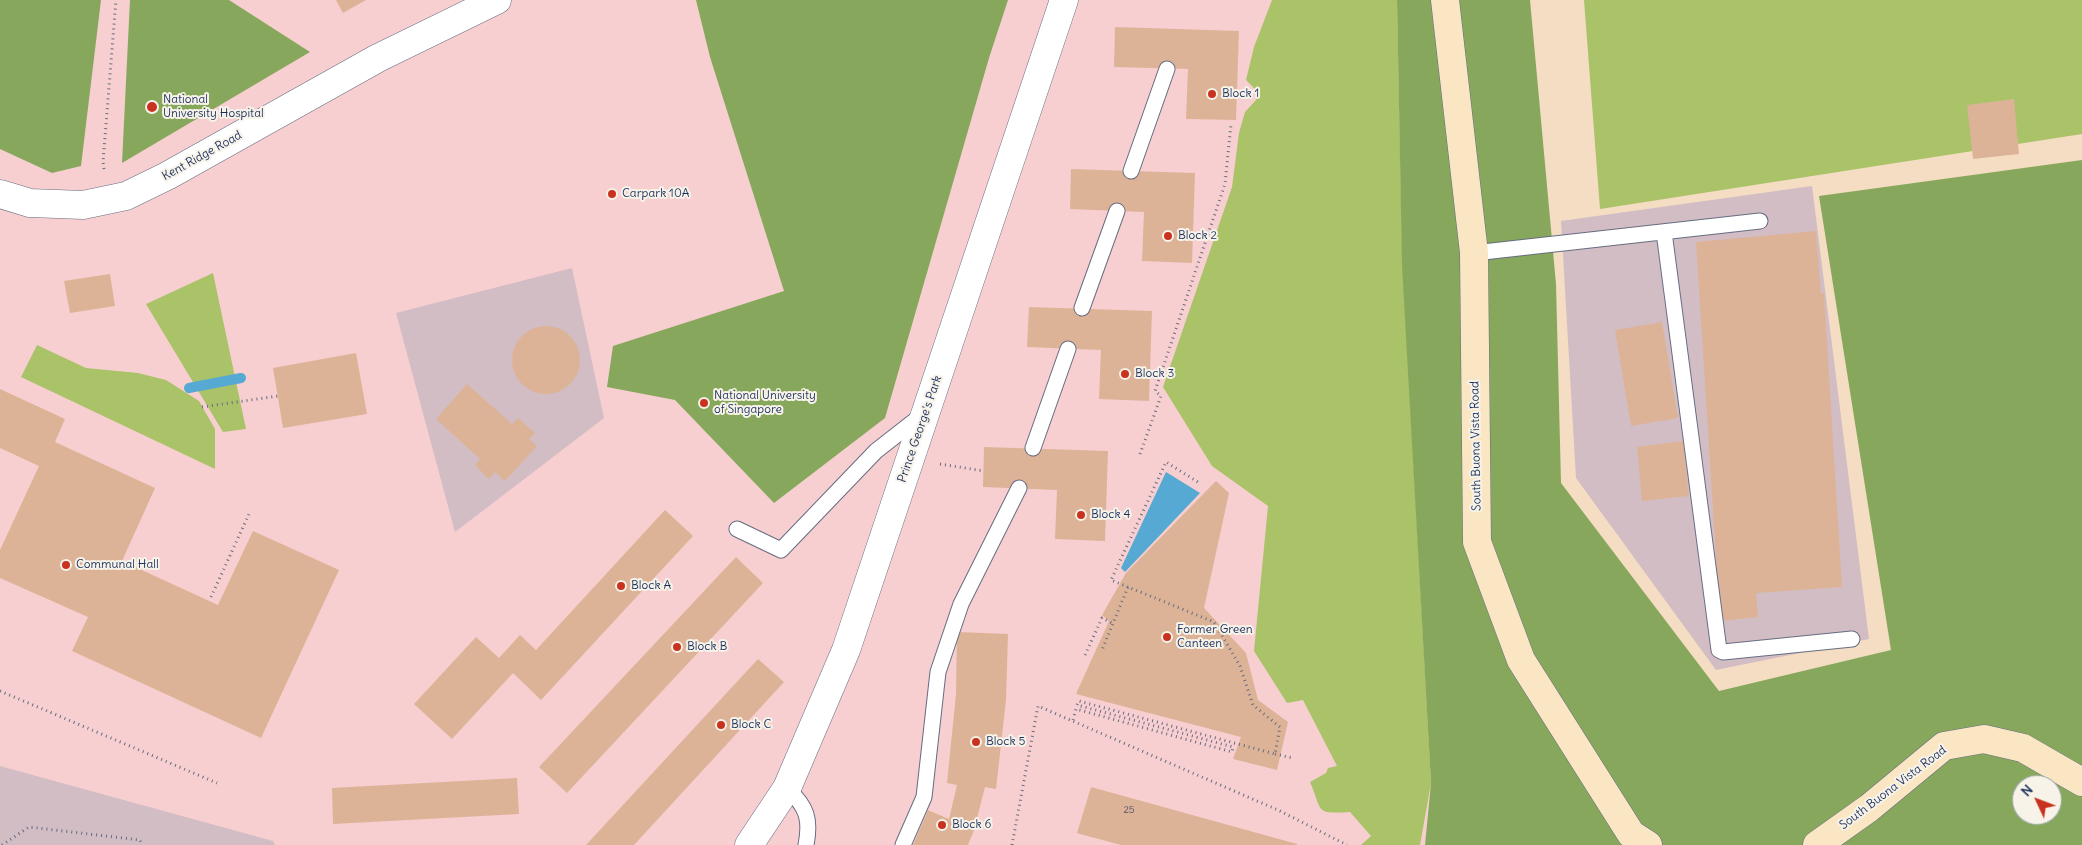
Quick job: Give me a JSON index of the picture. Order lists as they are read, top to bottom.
{
  "streets": {
    "street": ["Kent Ridge Road", "Prince George's Park", "South Buona Vista Road"]
  },
  "places": [
    "Block 1",
    "National University Hospital",
    "Carpark 10A",
    "Block 2",
    "Block 3",
    "National University of Singapore",
    "Block 4",
    "Communal Hall",
    "Block A",
    "Former Green Canteen",
    "Block B",
    "Block C",
    "Block 5",
    "Block 6"
  ],
  "house_numbers": ["25"],
  "north": "top left"
}
